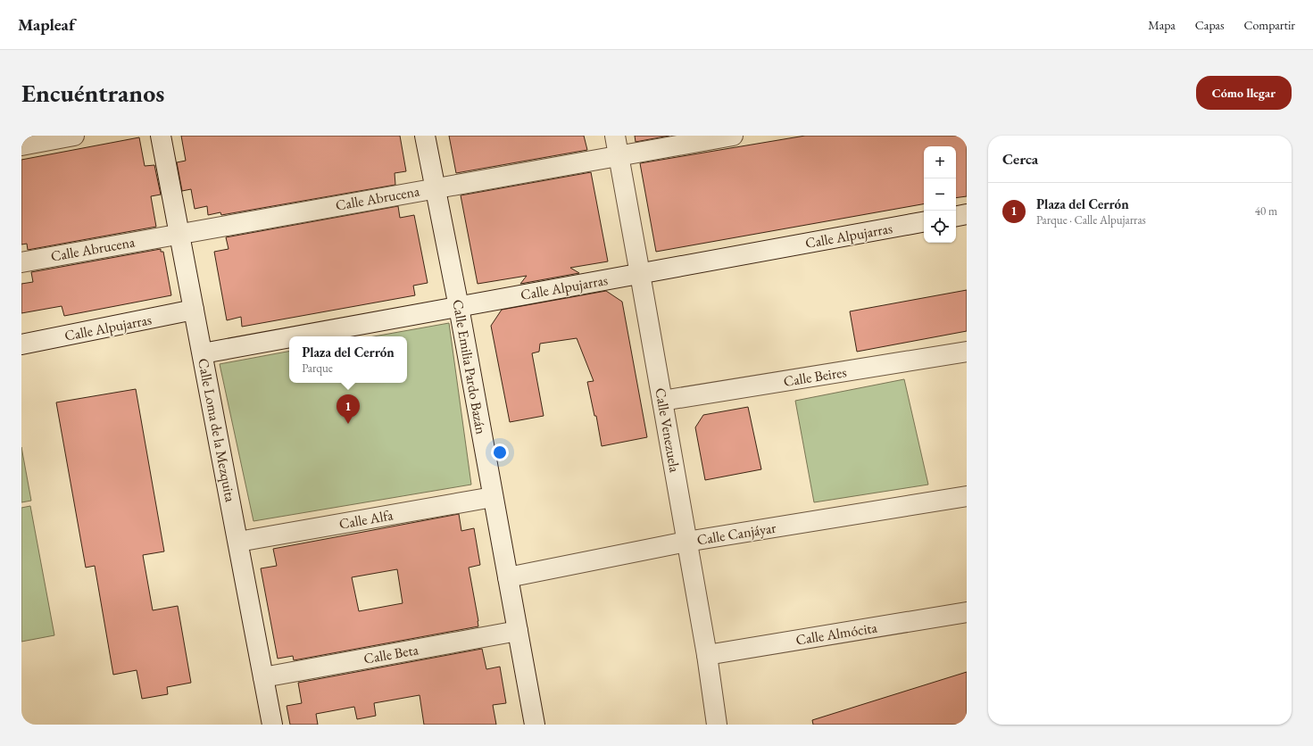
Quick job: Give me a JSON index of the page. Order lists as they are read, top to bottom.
{
  "streets": {
    "street": [
      "Calle Abrucena",
      "Calle Alpujarras",
      "Calle Emilia Pardo Bazán",
      "Calle Beires",
      "Calle Loma de la Mezquita",
      "Calle Venezuela",
      "Calle Alfa",
      "Calle Canjáyar",
      "Calle Almócita",
      "Calle Beta"
    ]
  },
  "crossings": [
    ["Calle Abrucena", "Calle Emilia Pardo Bazán"],
    ["Calle Abrucena", "Calle Loma de la Mezquita"],
    ["Calle Abrucena", "Calle Venezuela"],
    ["Calle Alpujarras", "Calle Emilia Pardo Bazán"],
    ["Calle Alpujarras", "Calle Loma de la Mezquita"],
    ["Calle Alpujarras", "Calle Venezuela"],
    ["Calle Emilia Pardo Bazán", "Calle Alfa"],
    ["Calle Emilia Pardo Bazán", "Calle Canjáyar"],
    ["Calle Emilia Pardo Bazán", "Calle Beta"],
    ["Calle Beires", "Calle Venezuela"],
    ["Calle Loma de la Mezquita", "Calle Alfa"],
    ["Calle Loma de la Mezquita", "Calle Beta"],
    ["Calle Venezuela", "Calle Canjáyar"],
    ["Calle Venezuela", "Calle Almócita"]
  ],
  "page": {
    "header": "Mapleaf",
    "nav": ["Mapa", "Capas", "Compartir"],
    "buttons": "Cómo llegar",
    "title": "Encuéntranos",
    "heading": "Cerca",
    "map_buttons": ["+", "−"],
    "list": [
      {
        "mark": "1",
        "name": "Plaza del Cerrón",
        "note": "Parque · Calle Alpujarras",
        "value": "40 m"
      }
    ],
    "popup": ["Plaza del Cerrón", "Parque"],
    "pins": "1"
  }
}
